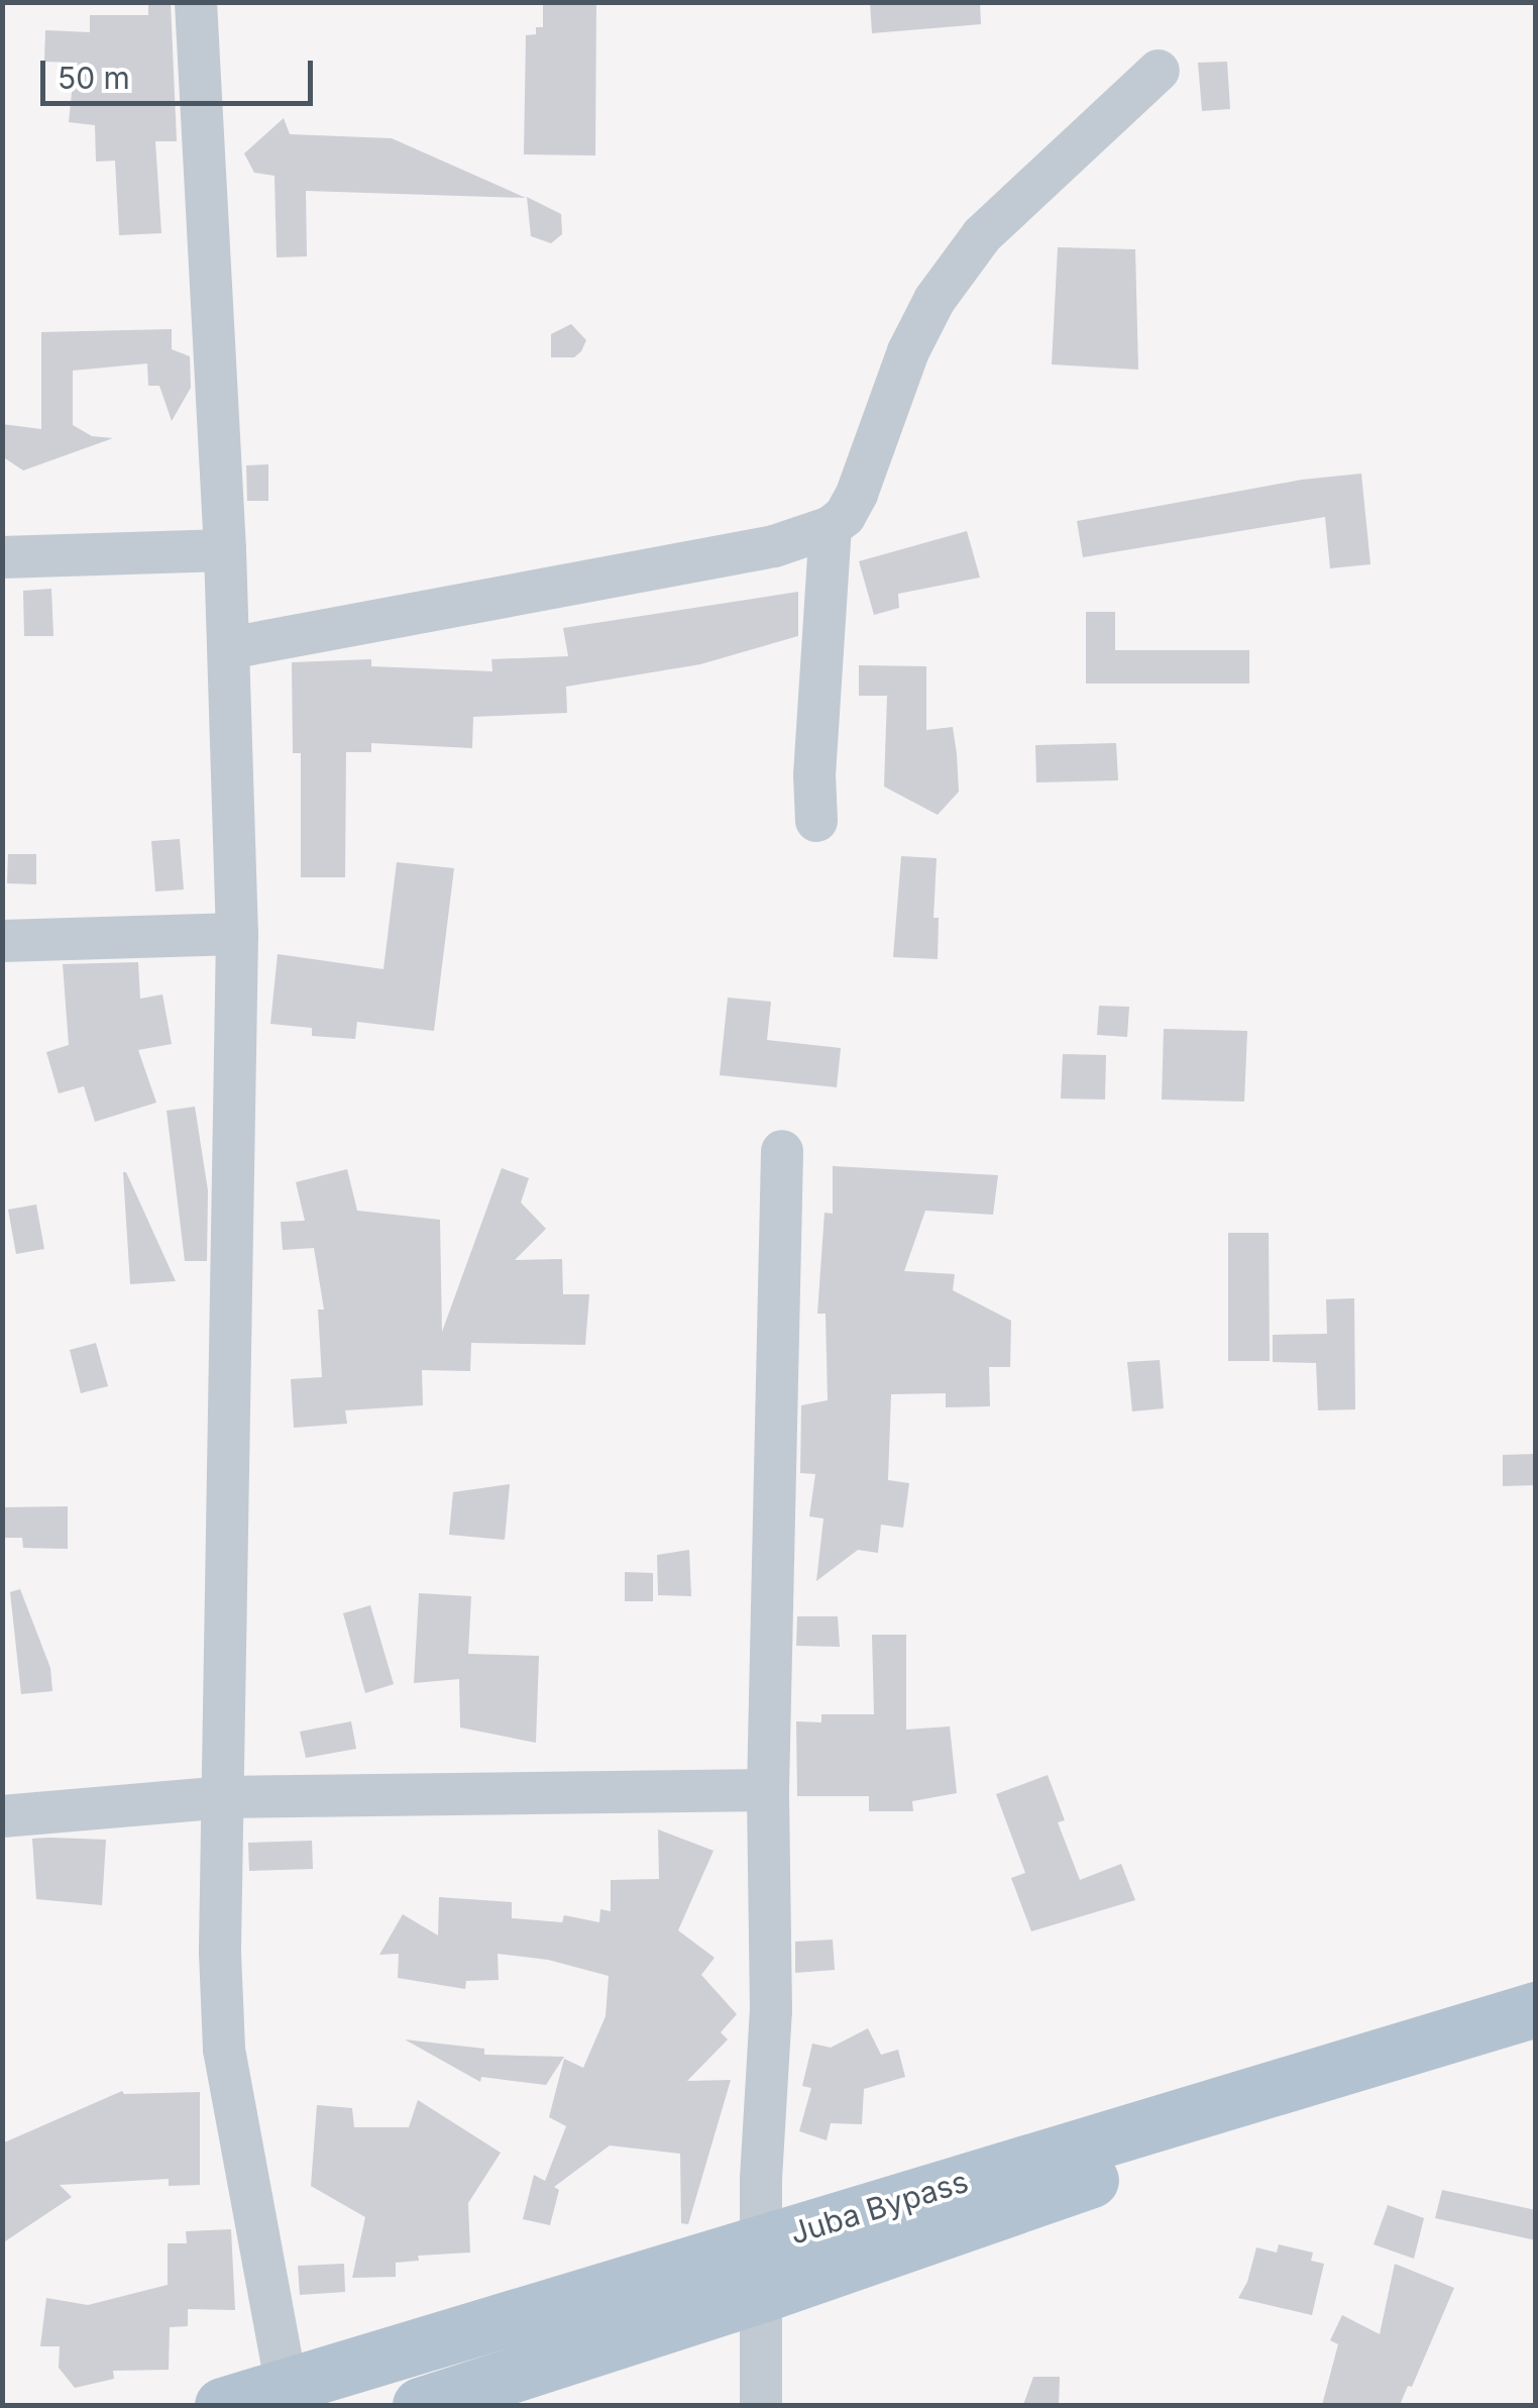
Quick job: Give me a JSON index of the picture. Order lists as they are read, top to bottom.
{
  "streets": {
    "main road": ["Juba Bypass"]
  },
  "scale_bar": "50 m"
}
